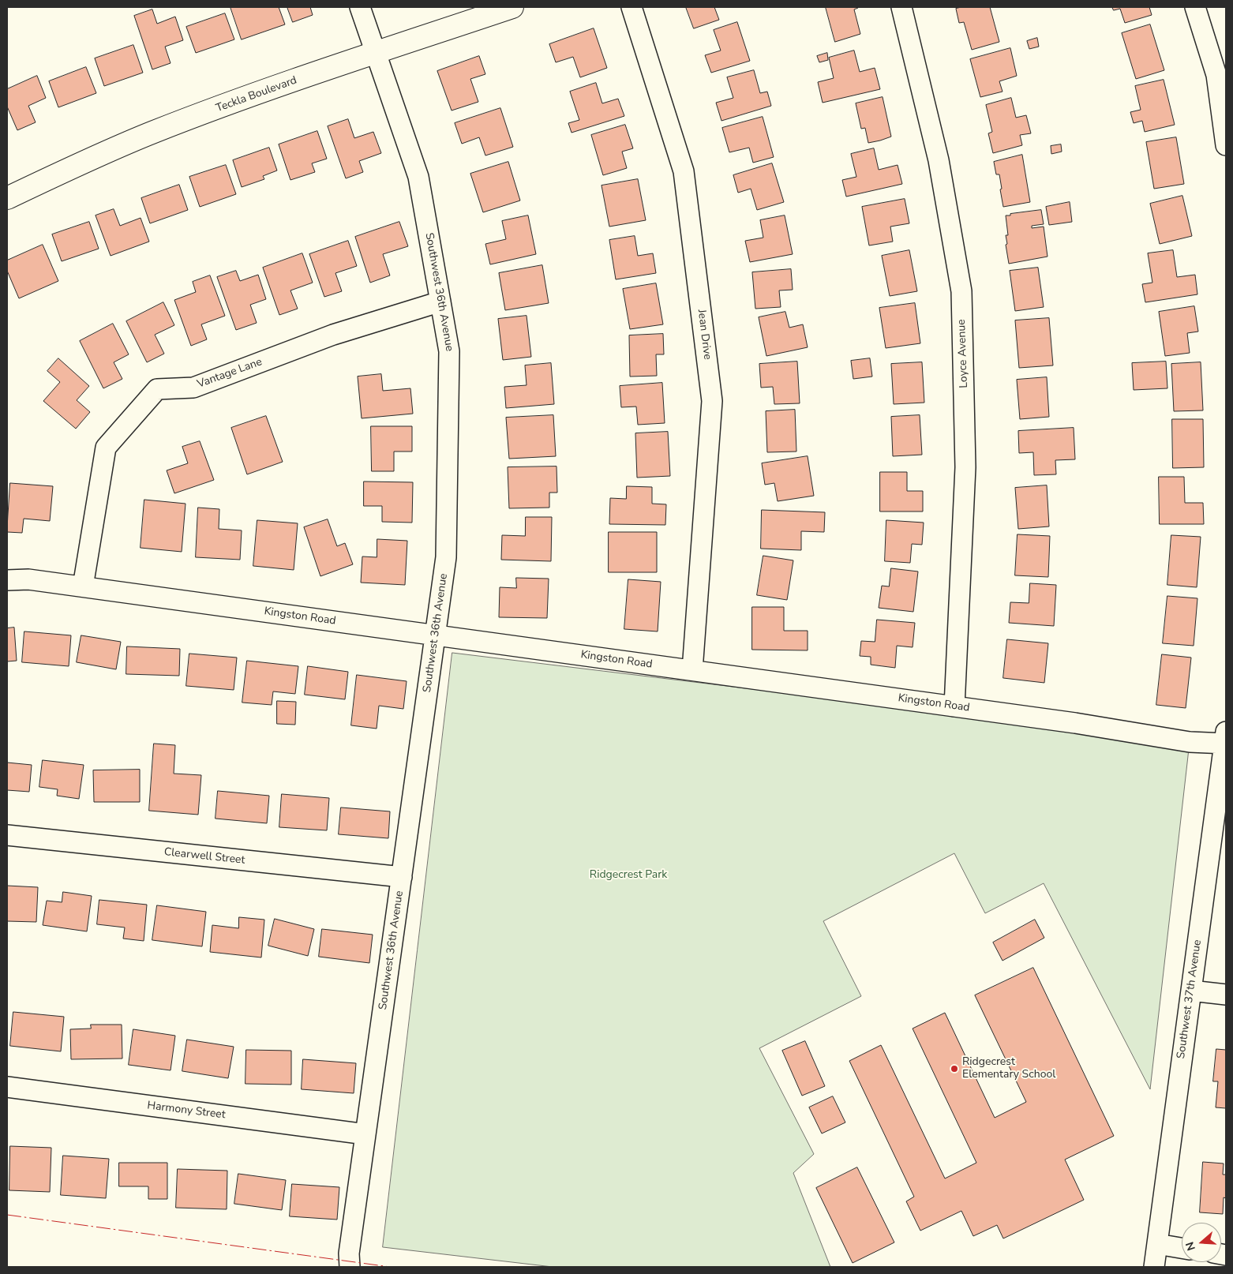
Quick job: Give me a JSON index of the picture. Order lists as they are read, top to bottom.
{
  "streets": {
    "main road": ["Teckla Boulevard"],
    "street": [
      "Southwest 36th Avenue",
      "Jean Drive",
      "Loyce Avenue",
      "Vantage Lane",
      "Kingston Road",
      "Clearwell Street",
      "Southwest 37th Avenue",
      "Harmony Street"
    ]
  },
  "crossings": [
    ["Teckla Boulevard", "Southwest 36th Avenue"],
    ["Southwest 36th Avenue", "Vantage Lane"],
    ["Southwest 36th Avenue", "Kingston Road"],
    ["Southwest 36th Avenue", "Clearwell Street"],
    ["Southwest 36th Avenue", "Harmony Street"],
    ["Jean Drive", "Kingston Road"],
    ["Loyce Avenue", "Kingston Road"],
    ["Vantage Lane", "Kingston Road"],
    ["Kingston Road", "Southwest 37th Avenue"]
  ],
  "parks": ["Ridgecrest Park"],
  "places": ["Ridgecrest Elementary School"],
  "north": "left"
}
